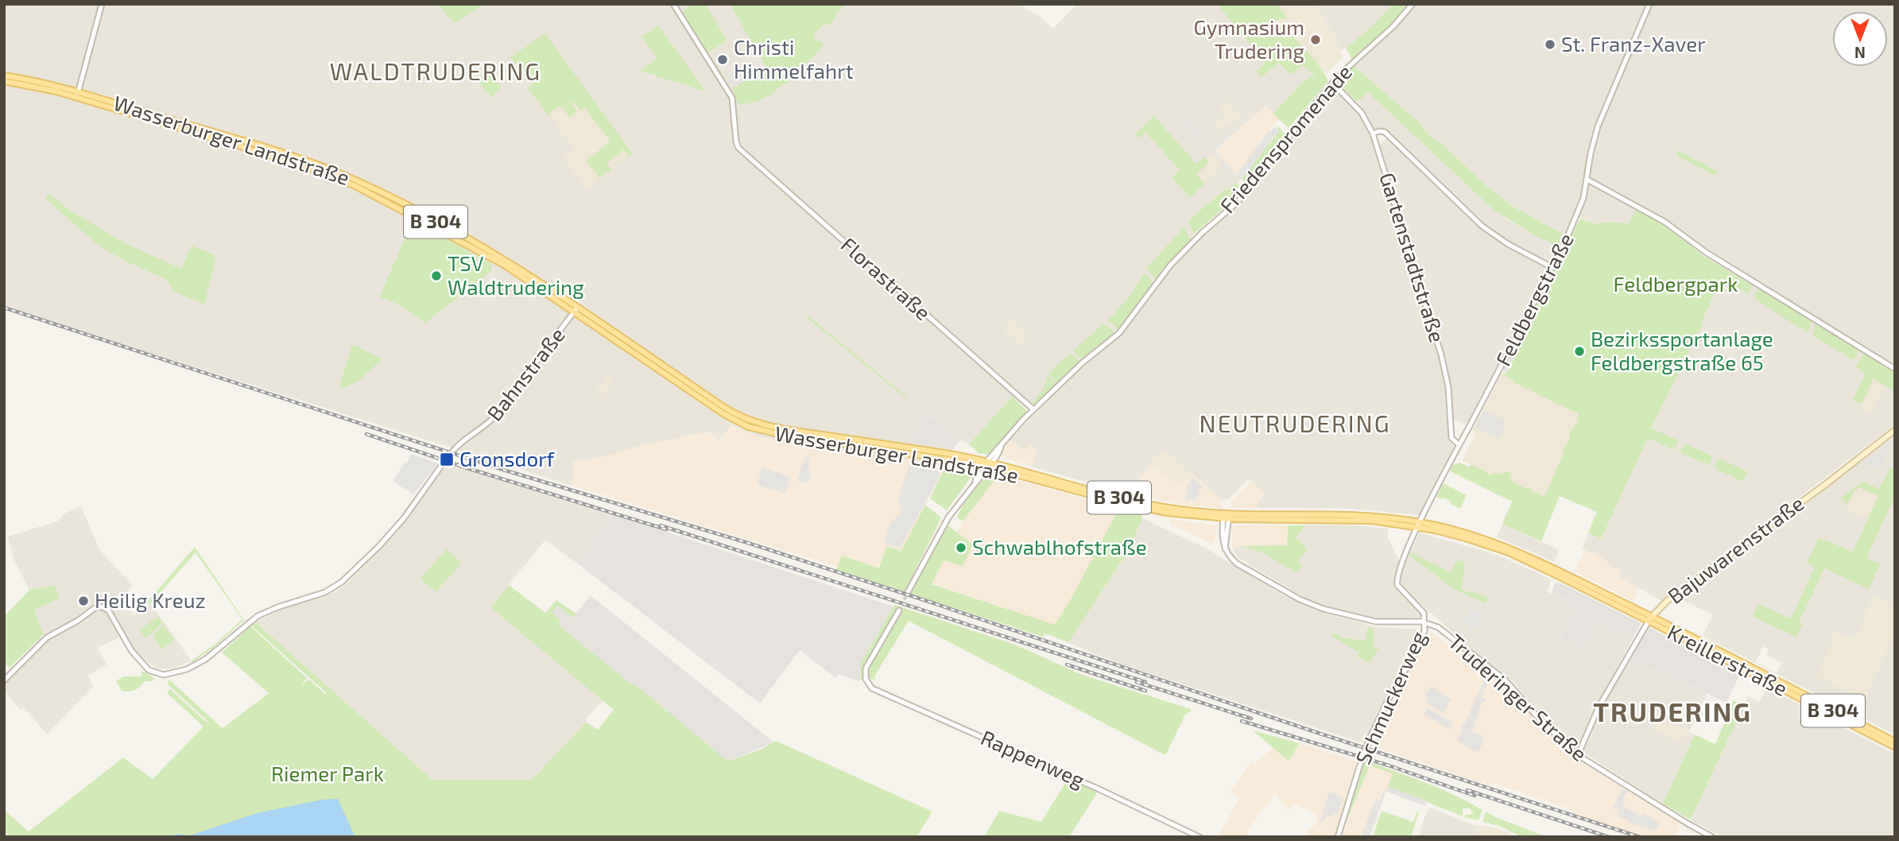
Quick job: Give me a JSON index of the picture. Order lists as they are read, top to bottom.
{
  "streets": {
    "main road": [
      "Wasserburger Landstraße",
      "B 304",
      "Bajuwarenstraße",
      "Kreillerstraße"
    ],
    "street": [
      "Friedenspromenade",
      "Gartenstadtstraße",
      "Florastraße",
      "Feldbergstraße",
      "Bahnstraße",
      "Schmuckerweg",
      "Truderinger Straße",
      "Rappenweg"
    ]
  },
  "crossings": [
    ["Friedenspromenade", "Wasserburger Landstraße"],
    ["Friedenspromenade", "Gartenstadtstraße"],
    ["Friedenspromenade", "Florastraße"],
    ["Wasserburger Landstraße", "Feldbergstraße"],
    ["Wasserburger Landstraße", "Bahnstraße"],
    ["Wasserburger Landstraße", "Bajuwarenstraße"],
    ["Wasserburger Landstraße", "Kreillerstraße"],
    ["Wasserburger Landstraße", "Truderinger Straße"],
    ["Gartenstadtstraße", "Feldbergstraße"],
    ["Feldbergstraße", "Schmuckerweg"],
    ["Feldbergstraße", "Truderinger Straße"],
    ["Bajuwarenstraße", "Kreillerstraße"],
    ["Bajuwarenstraße", "Truderinger Straße"],
    ["Schmuckerweg", "Truderinger Straße"]
  ],
  "districts": ["WALDTRUDERING", "NEUTRUDERING", "TRUDERING"],
  "parks": ["Feldbergpark", "Riemer Park"],
  "places": {
    "other": [
      "Gymnasium Trudering",
      "St. Franz-Xaver",
      "Christi Himmelfahrt",
      "TSV Waldtrudering",
      "Bezirkssportanlage Feldbergstraße 65",
      "Schwablhofstraße",
      "Heilig Kreuz"
    ],
    "transit": ["Gronsdorf"]
  },
  "north": "bottom"
}
